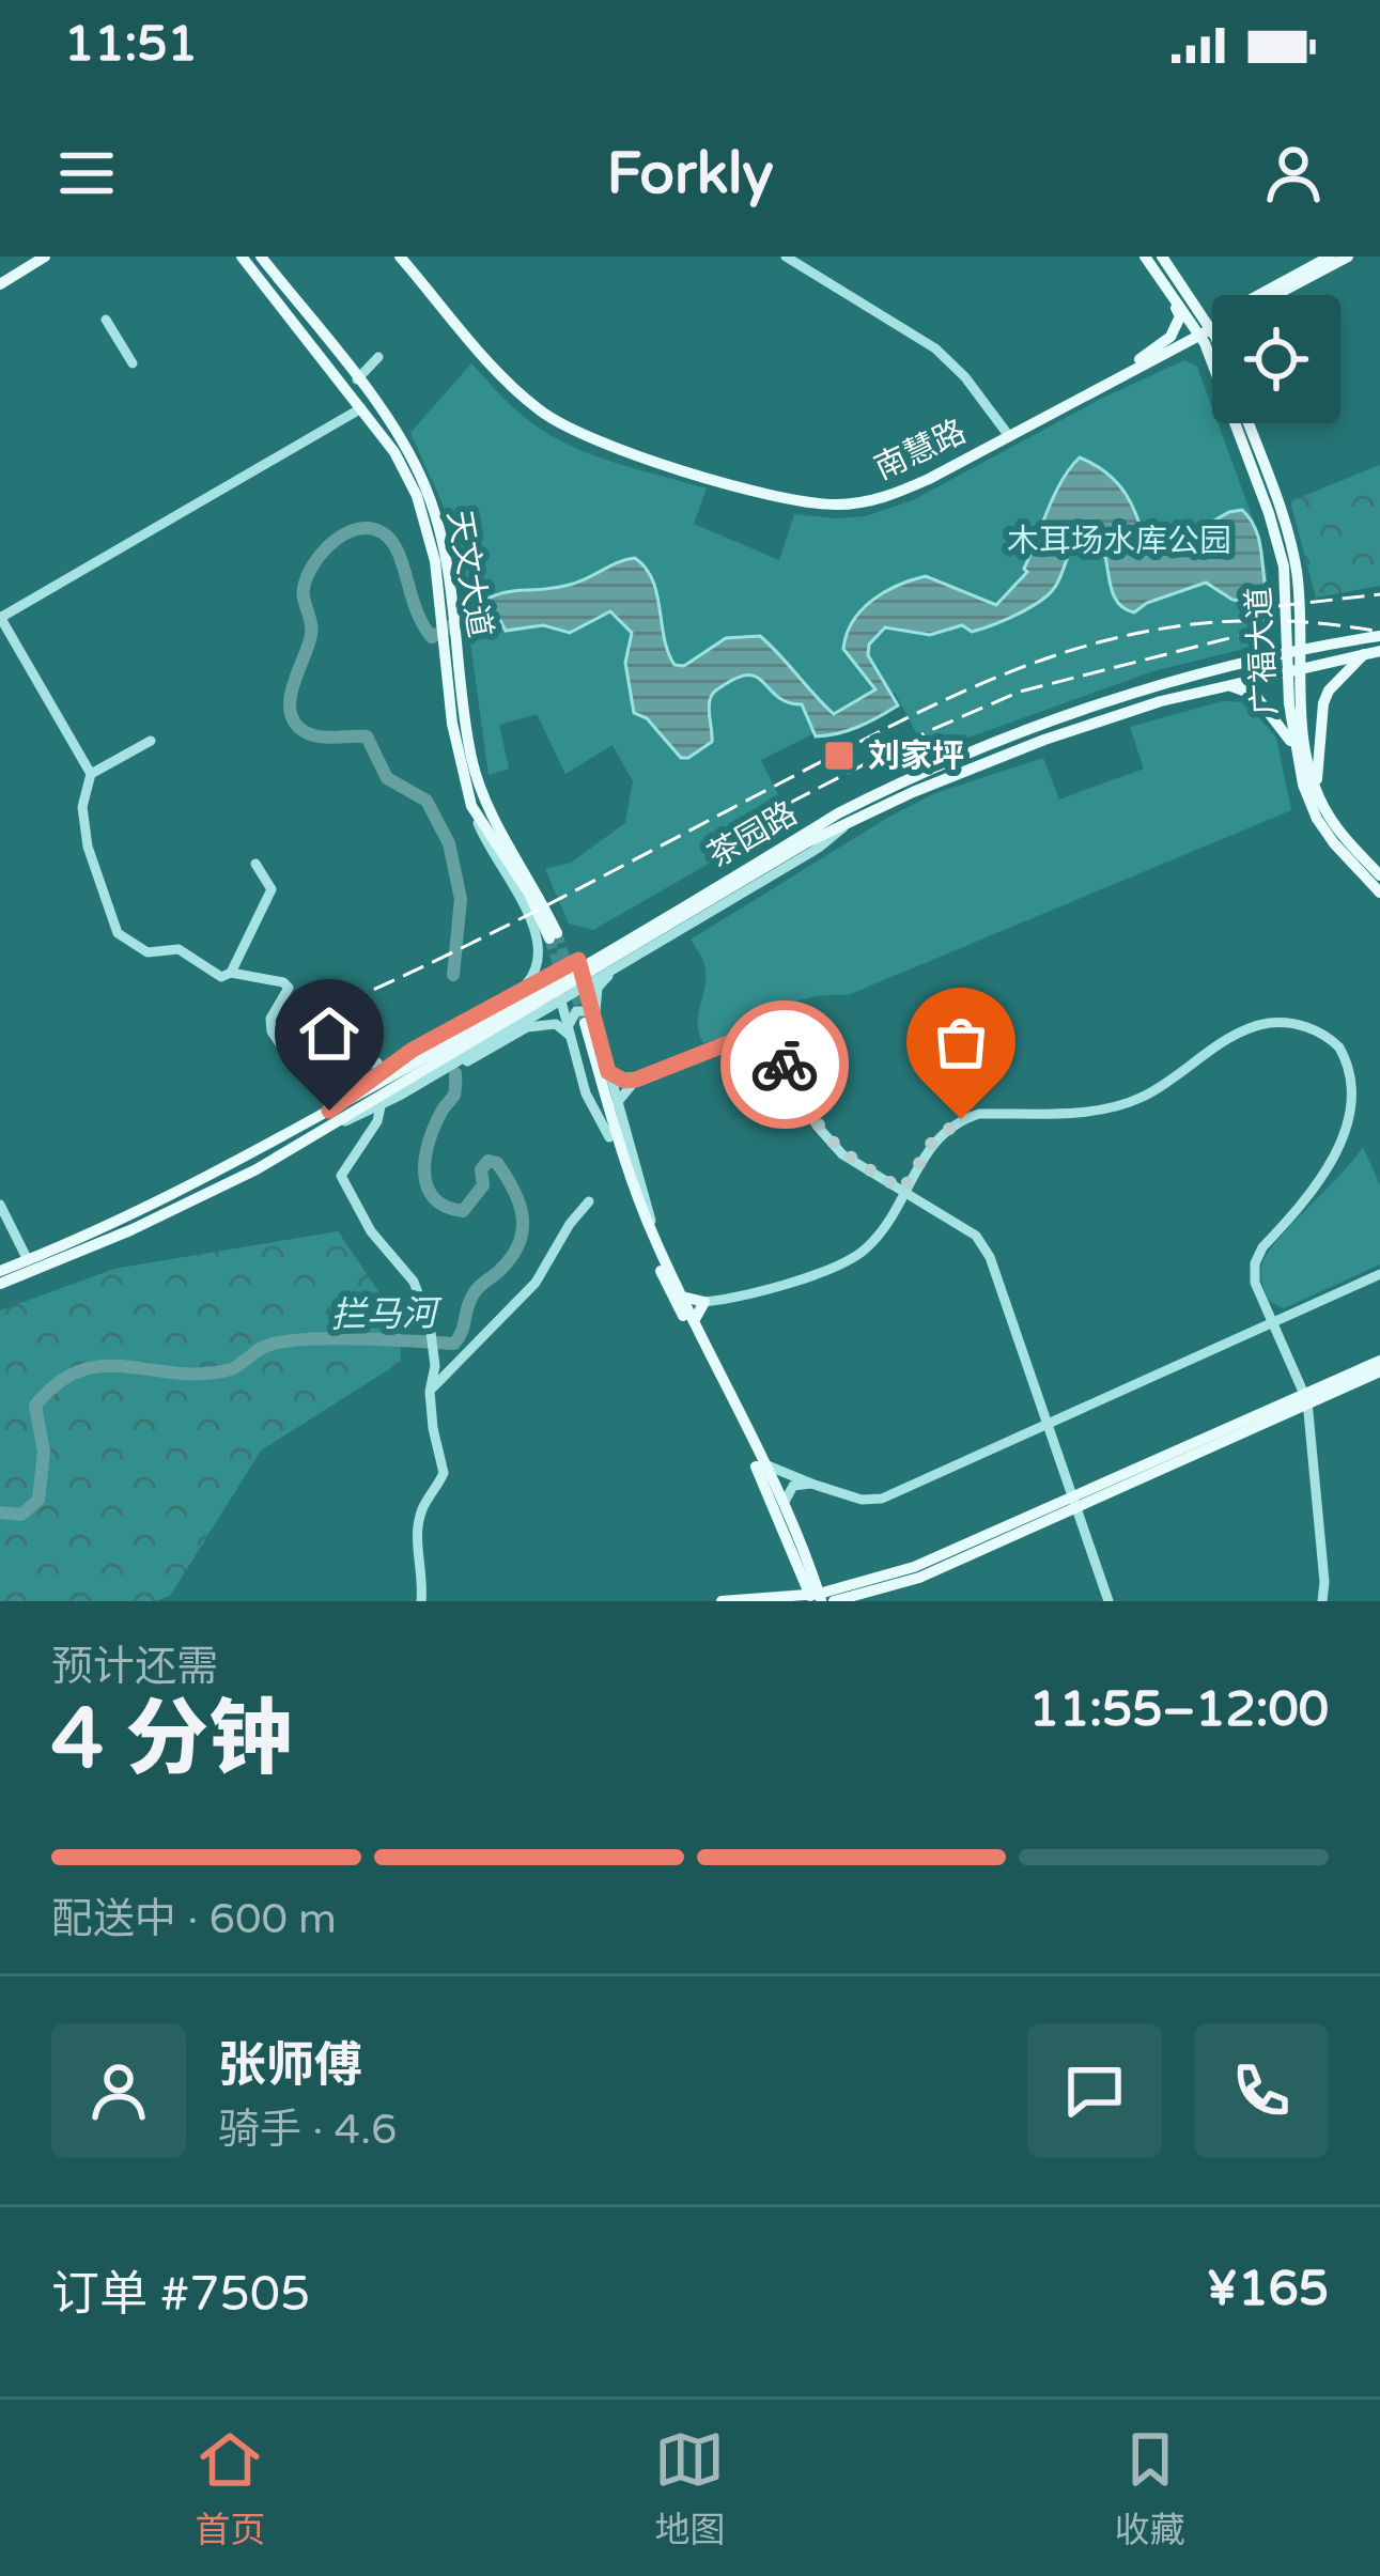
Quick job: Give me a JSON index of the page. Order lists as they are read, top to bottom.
{
  "streets": {
    "main road": [
      "南慧路",
      "天文大道",
      "广福大道",
      "茶园路"
    ]
  },
  "crossings": [
    ["南慧路", "广福大道"]
  ],
  "water": ["拦马河"],
  "parks": ["木耳场水库公园"],
  "places": {
    "transit": ["刘家坪"]
  },
  "page": {
    "status": "11:51",
    "header": "Forkly",
    "heading": ["4 分钟", "预计还需", "11:55–12:00"],
    "panel": [
      "张师傅",
      "骑手 · 4.6",
      "订单 #7505",
      "¥165"
    ],
    "bar": "配送中 · 600 m",
    "tabs": ["首页", "地图", "收藏"]
  }
}
